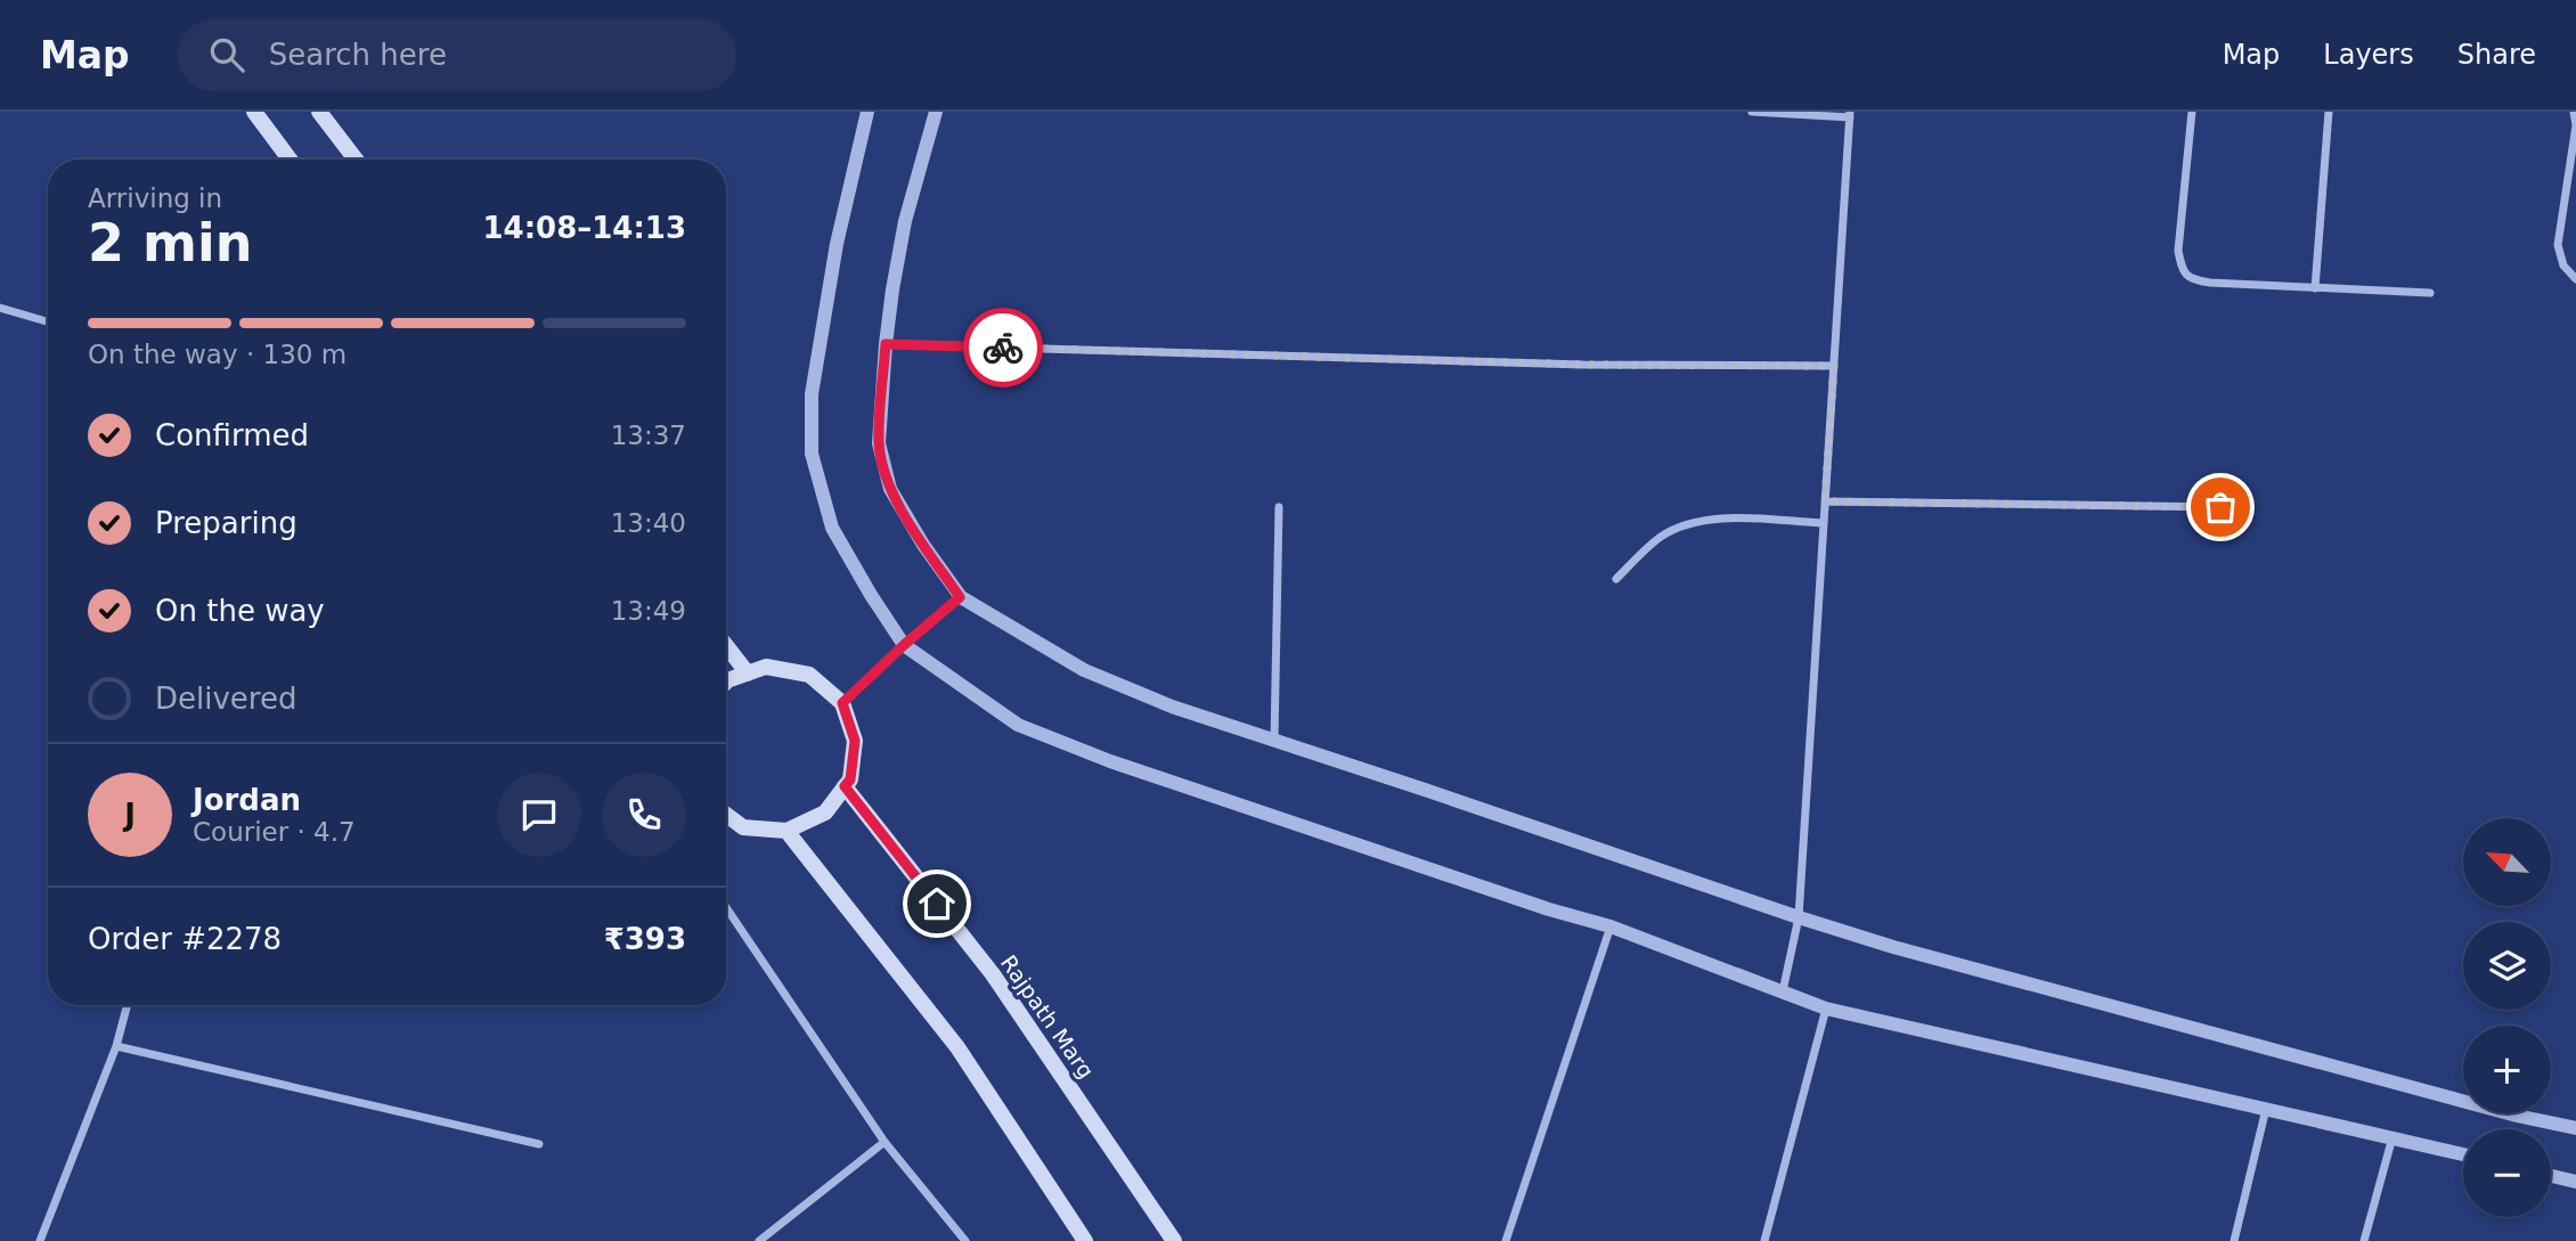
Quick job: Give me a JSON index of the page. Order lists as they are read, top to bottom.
{
  "streets": {
    "main road": ["Rajpath Marg"]
  },
  "north": "top left",
  "page": {
    "header": "Map",
    "search": "Search here",
    "nav": ["Map", "Layers", "Share"],
    "heading": ["2 min", "Arriving in", "14:08–14:13"],
    "panel": [
      "Jordan",
      "Courier · 4.7",
      "Order #2278",
      "₹393"
    ],
    "bar": "On the way · 130 m",
    "list": [
      ["Confirmed", "13:37"],
      ["Preparing", "13:40"],
      ["On the way", "13:49"],
      "Delivered"
    ],
    "round": "J",
    "map_buttons": ["+", "−"]
  }
}
